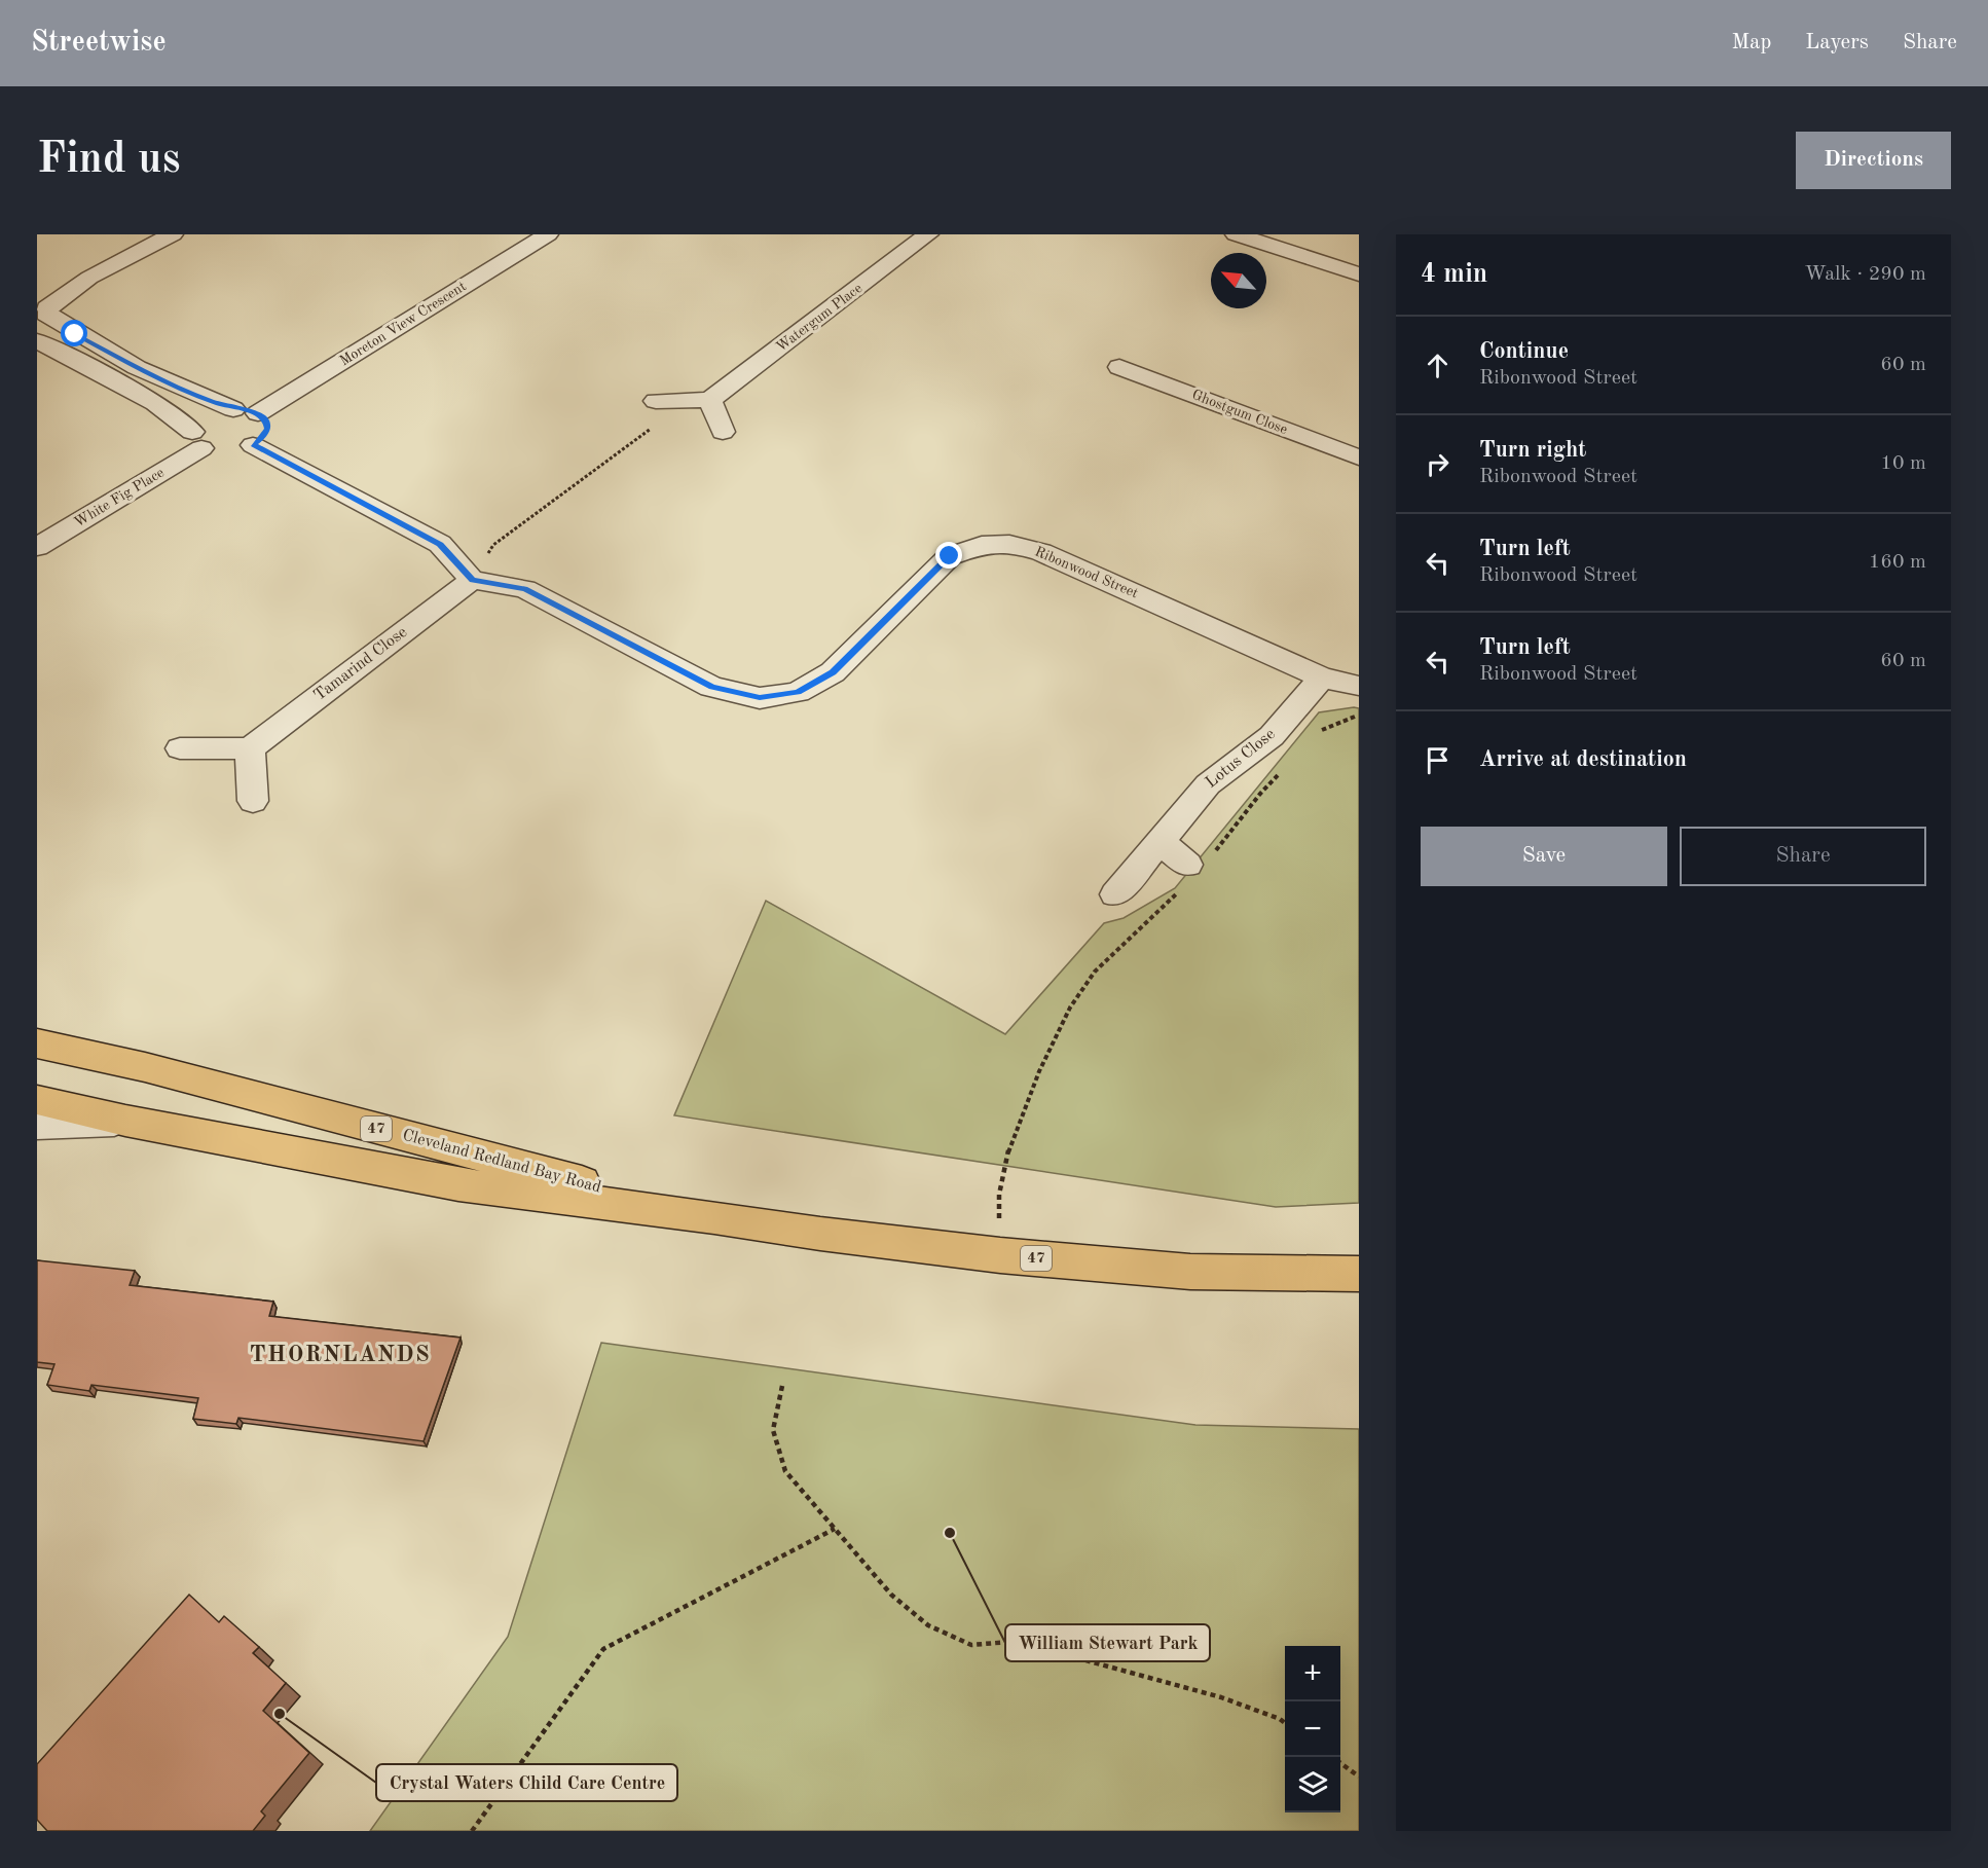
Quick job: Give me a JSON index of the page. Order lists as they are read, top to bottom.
{
  "streets": {
    "highway": ["47", "Cleveland Redland Bay Road"],
    "street": [
      "Watergum Place",
      "Moreton View Crescent",
      "Ghostgum Close",
      "White Fig Place",
      "Ribonwood Street",
      "Tamarind Close",
      "Lotus Close"
    ]
  },
  "crossings": [
    ["Ribonwood Street", "Tamarind Close"],
    ["Ribonwood Street", "Lotus Close"]
  ],
  "districts": ["THORNLANDS"],
  "places": ["William Stewart Park", "Crystal Waters Child Care Centre"],
  "north": "top left",
  "page": {
    "header": "Streetwise",
    "nav": ["Map", "Layers", "Share"],
    "buttons": [
      "Directions",
      ["Save", "Share"]
    ],
    "title": "Find us",
    "heading": ["4 min", "Walk · 290 m"],
    "list": [
      ["Continue", "Ribonwood Street", "60 m"],
      ["Turn right", "Ribonwood Street", "10 m"],
      ["Turn left", "Ribonwood Street", "160 m"],
      ["Turn left", "Ribonwood Street", "60 m"],
      "Arrive at destination"
    ],
    "map_buttons": ["+", "−"]
  }
}
